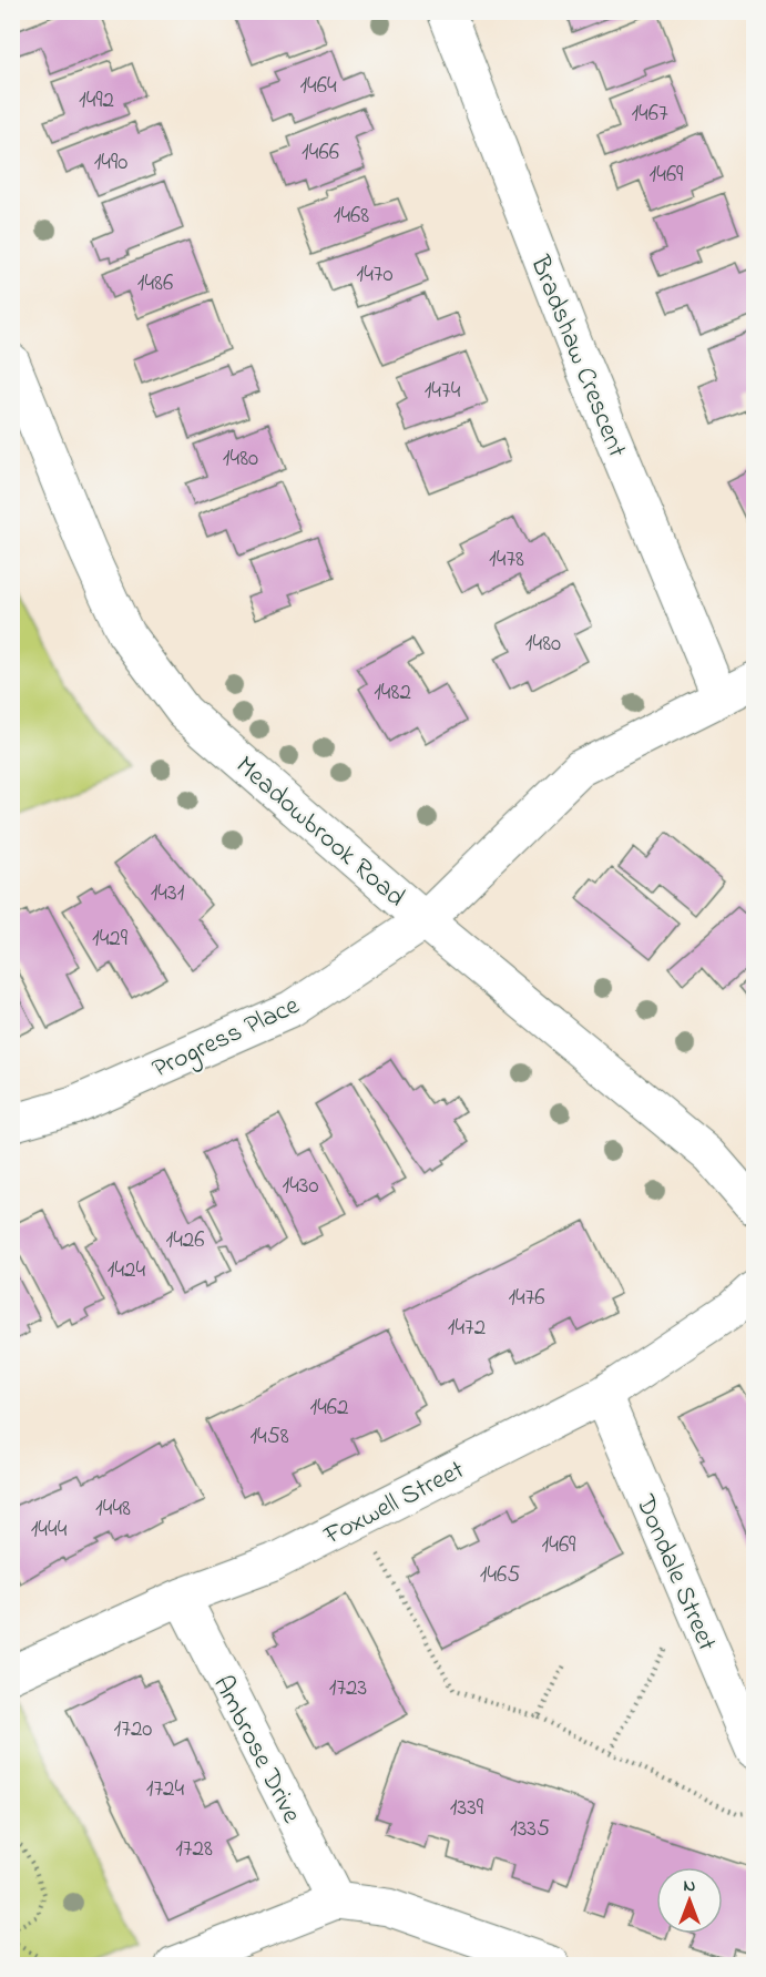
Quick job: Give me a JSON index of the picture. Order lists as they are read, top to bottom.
{
  "streets": {
    "street": [
      "Bradshaw Crescent",
      "Meadowbrook Road",
      "Progress Place",
      "Foxwell Street",
      "Dondale Street",
      "Ambrose Drive"
    ]
  },
  "crossings": [
    ["Bradshaw Crescent", "Progress Place"],
    ["Meadowbrook Road", "Progress Place"],
    ["Foxwell Street", "Dondale Street"],
    ["Foxwell Street", "Ambrose Drive"]
  ],
  "house_numbers": [
    "1464",
    "1492",
    "1467",
    "1466",
    "1490",
    "1469",
    "1468",
    "1470",
    "1486",
    "1474",
    "1480",
    "1478",
    "1480",
    "1482",
    "1431",
    "1429",
    "1430",
    "1426",
    "1424",
    "1476",
    "1472",
    "1462",
    "1458",
    "1448",
    "1444",
    "1469",
    "1465",
    "1723",
    "1720",
    "1724",
    "1339",
    "1335",
    "1728"
  ],
  "north": "top"
}
